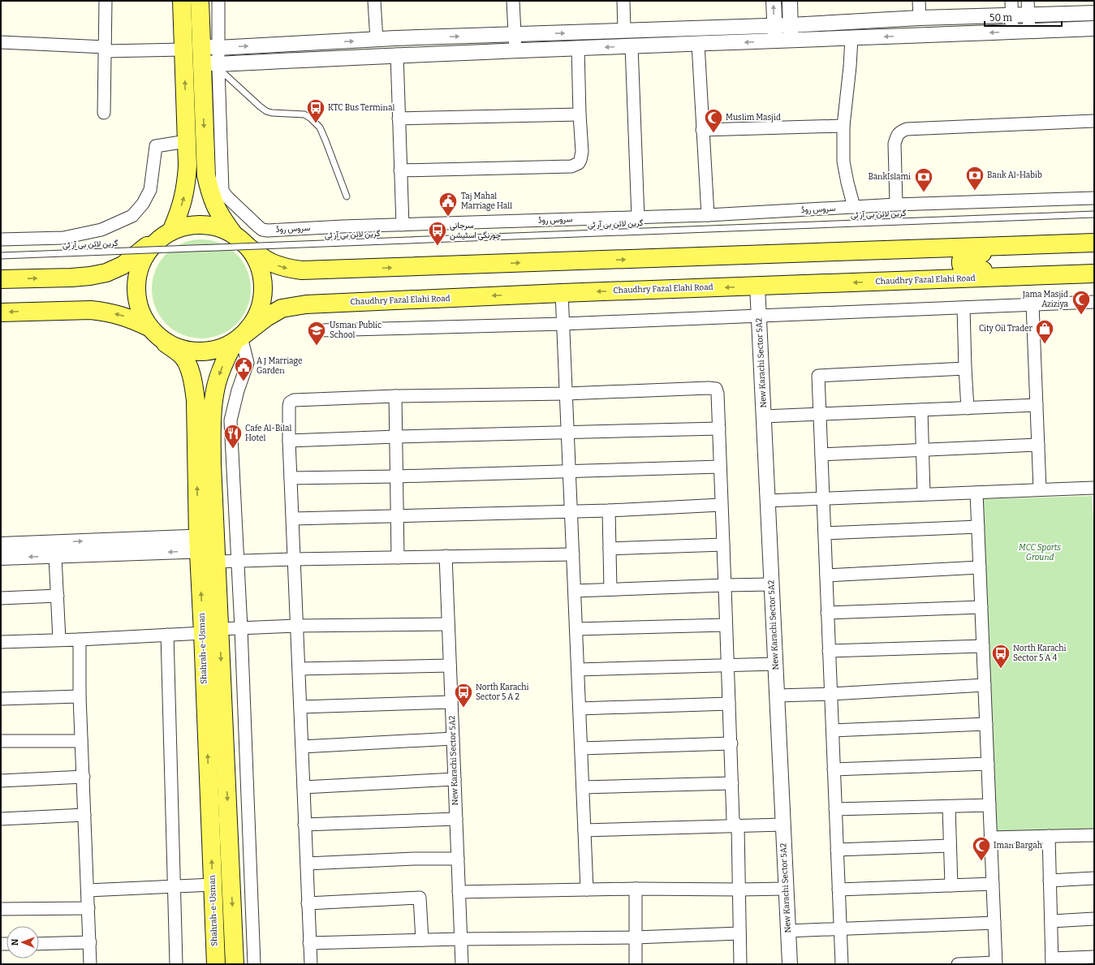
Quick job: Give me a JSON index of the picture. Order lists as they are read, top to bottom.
{
  "streets": {
    "main road": ["Chaudhry Fazal Elahi Road", "Shahrah-e-Usman"],
    "street": ["سروس روڈ", "New Karachi Sector 5A2"],
    "lane": ["گرین لائن بی آر ٹی"]
  },
  "crossings": [
    ["Chaudhry Fazal Elahi Road", "New Karachi Sector 5A2"],
    ["Chaudhry Fazal Elahi Road", "Shahrah-e-Usman"]
  ],
  "parks": ["MCC Sports Ground"],
  "places": {
    "bus stop": [
      "KTC Bus Terminal",
      "سرجانی چورنگی اسٹیشن",
      "North Karachi Sector 5 A 4",
      "North Karachi Sector 5 A 2"
    ],
    "mosque": ["Muslim Masjid", "Jama Masjid Aziziya", "Iman Bargah"],
    "bank": ["Bank Al-Habib", "BankIslami"],
    "public building": ["Taj Mahal Marriage Hall", "A J Marriage Garden"],
    "shop": ["City Oil Trader"],
    "school or university": ["Usman Public School"],
    "restaurant": ["Cafe Al-Bilal Hotel"]
  },
  "scale_bar": "50 m",
  "north": "left"
}
